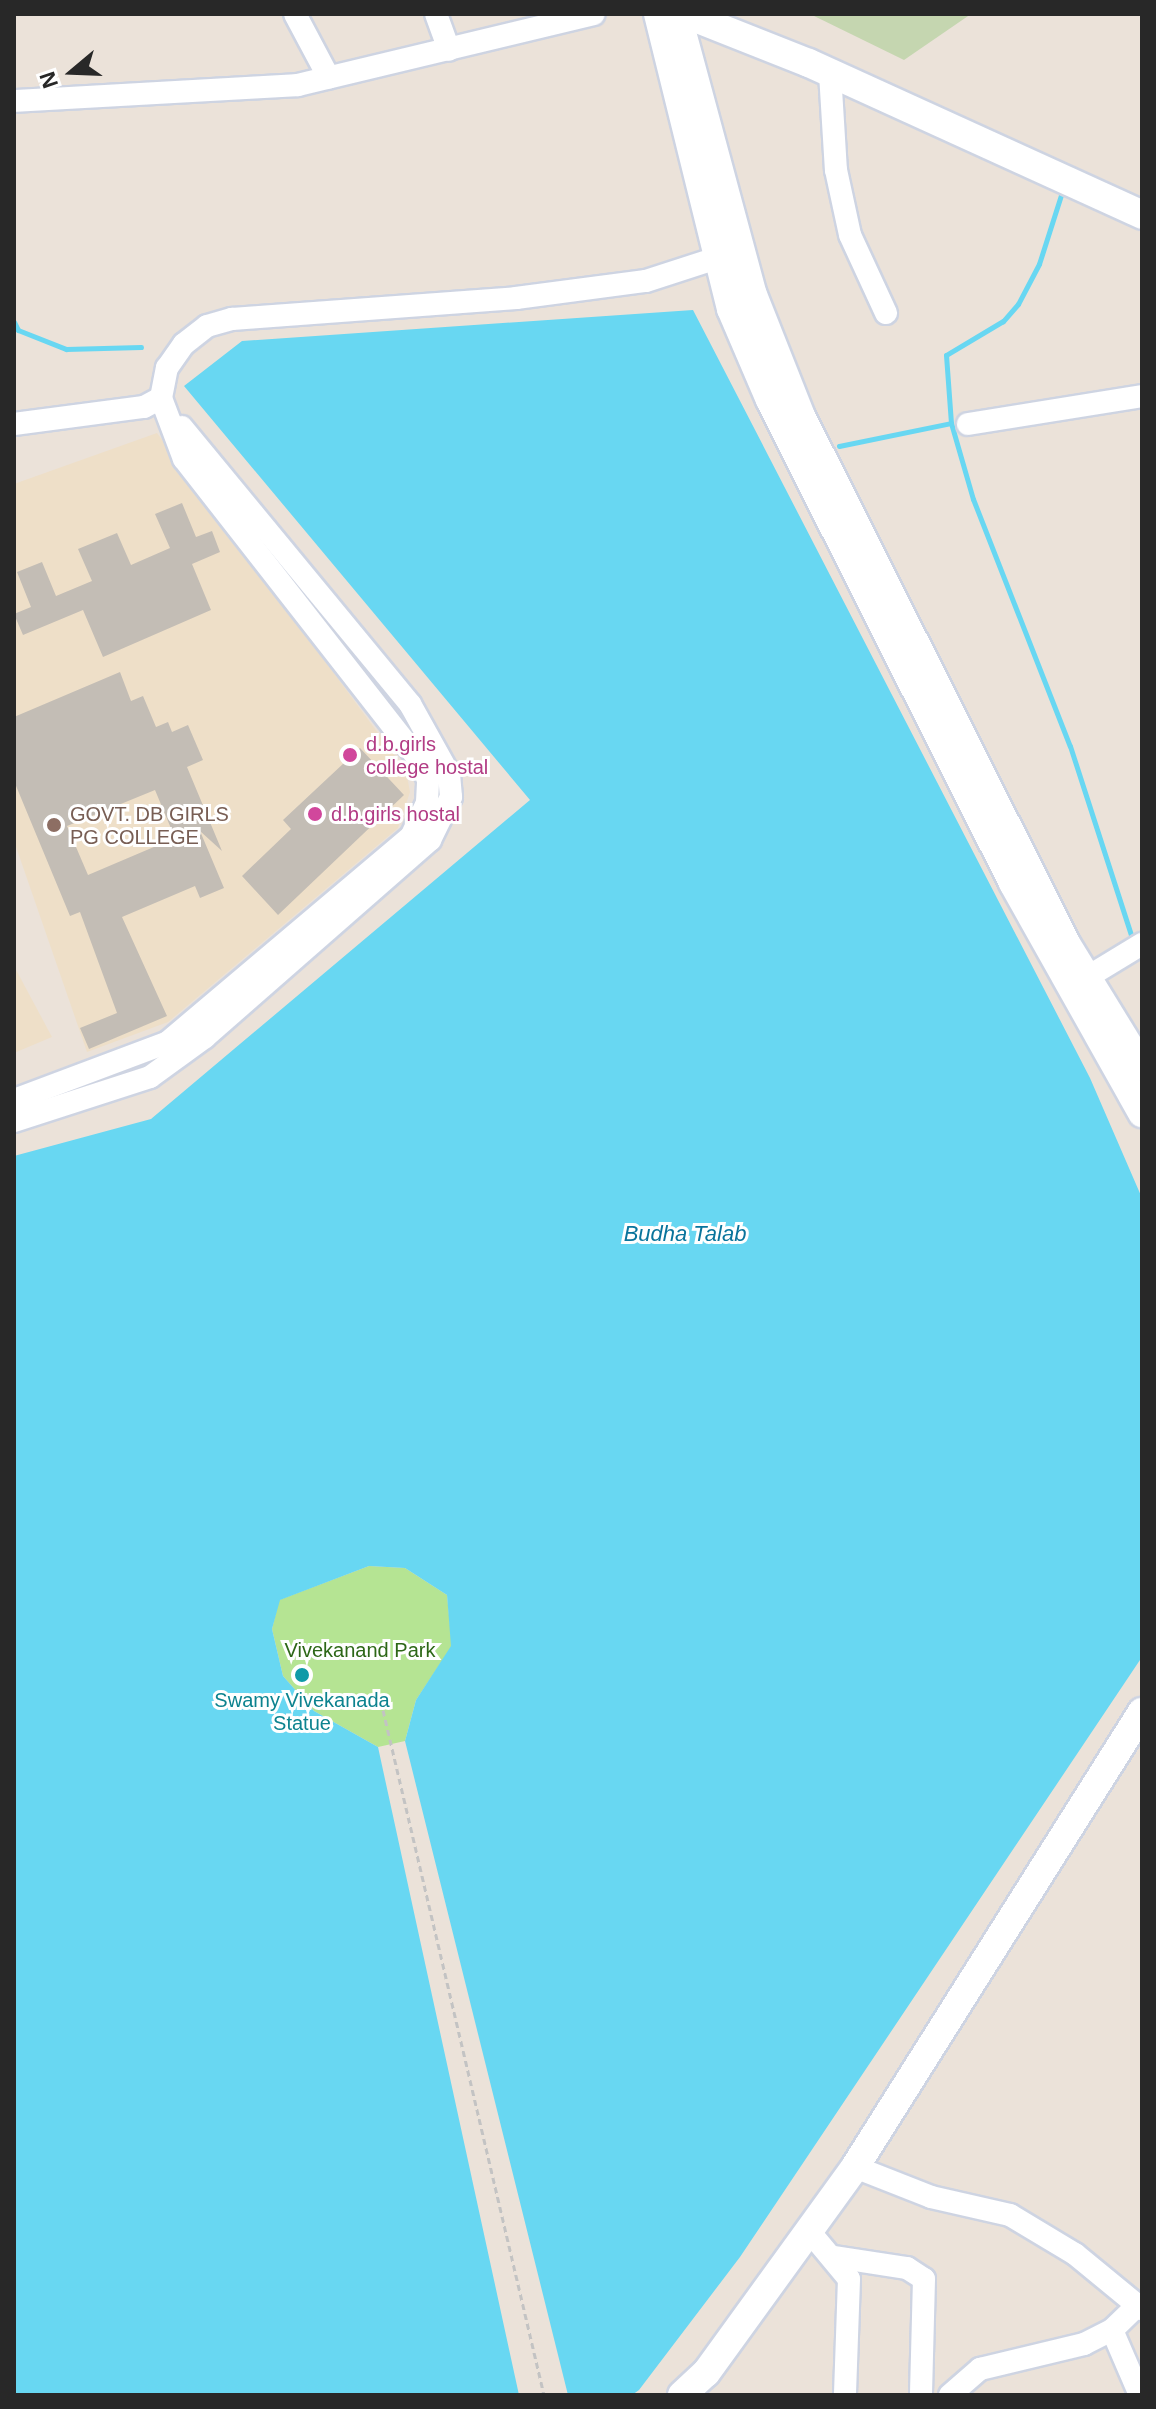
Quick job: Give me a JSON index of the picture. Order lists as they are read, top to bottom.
{
  "water": ["Budha Talab"],
  "parks": ["Vivekanand Park"],
  "places": [
    "d.b.girls college hostal",
    "d.b.girls hostal",
    "GOVT. DB GIRLS PG COLLEGE",
    "Swamy Vivekanada Statue"
  ],
  "north": "left"
}
